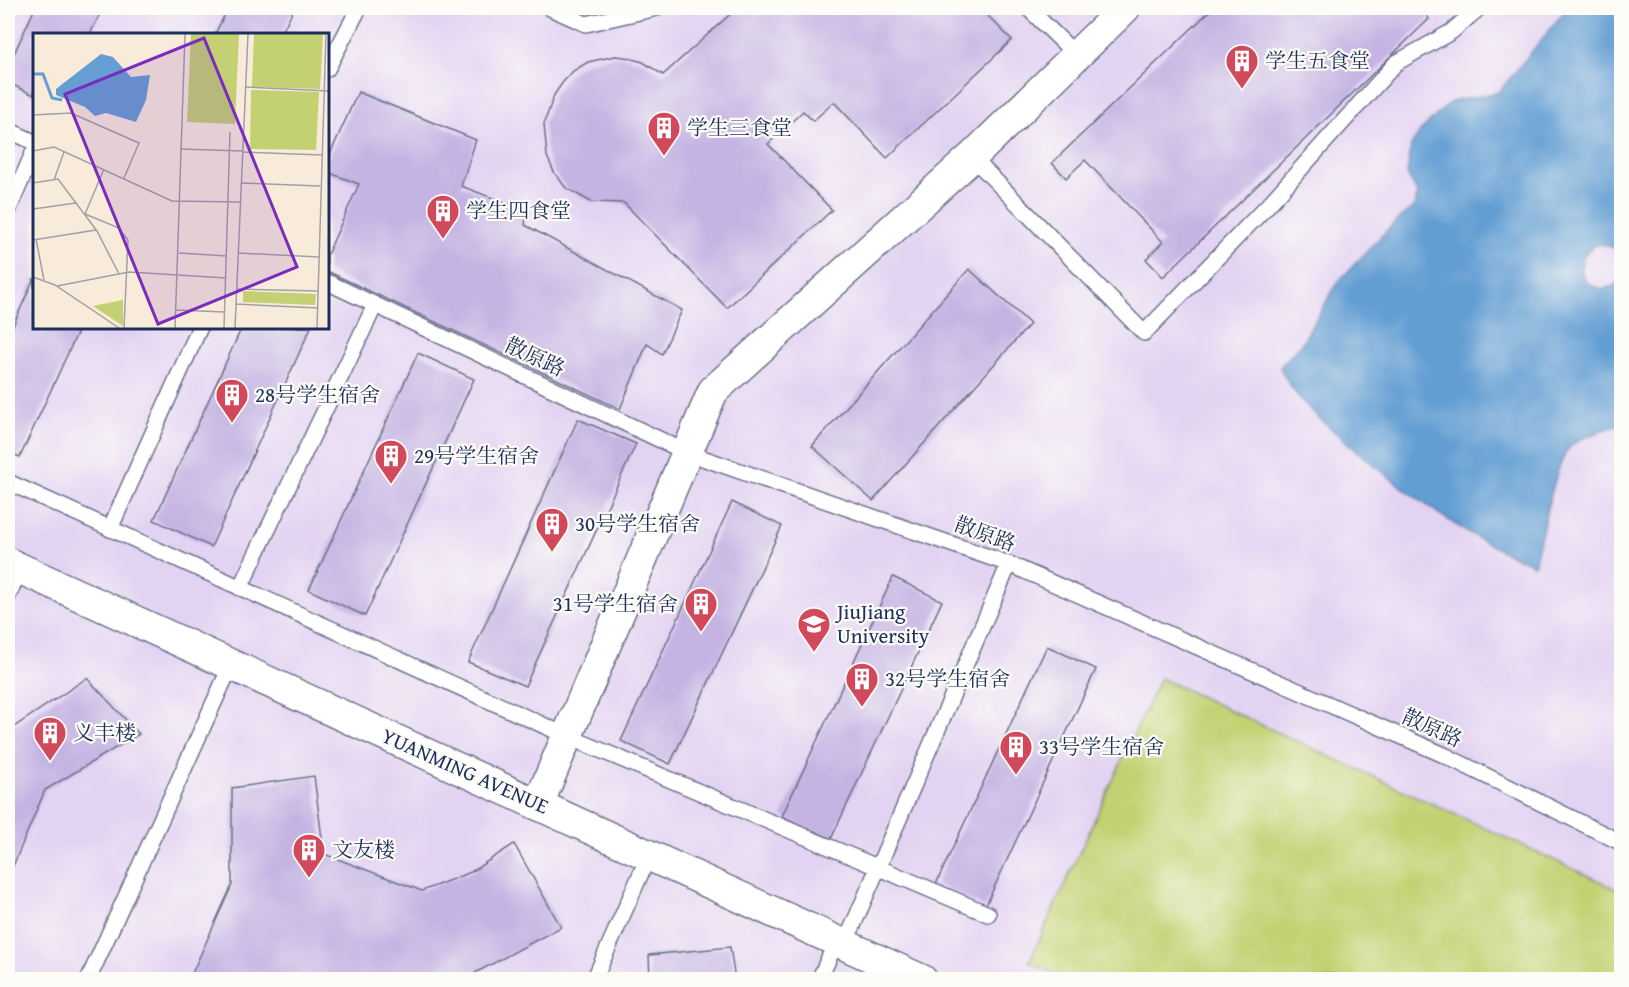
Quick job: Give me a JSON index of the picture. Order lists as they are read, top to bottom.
{
  "streets": {
    "street": ["YUANMING AVENUE"],
    "lane": ["散原路"]
  },
  "places": {
    "building": [
      "学生五食堂",
      "学生三食堂",
      "学生四食堂",
      "28号学生宿舍",
      "29号学生宿舍",
      "30号学生宿舍",
      "31号学生宿舍",
      "32号学生宿舍",
      "义丰楼",
      "33号学生宿舍",
      "文友楼"
    ],
    "school or university": ["JiuJiang University"]
  }
}
